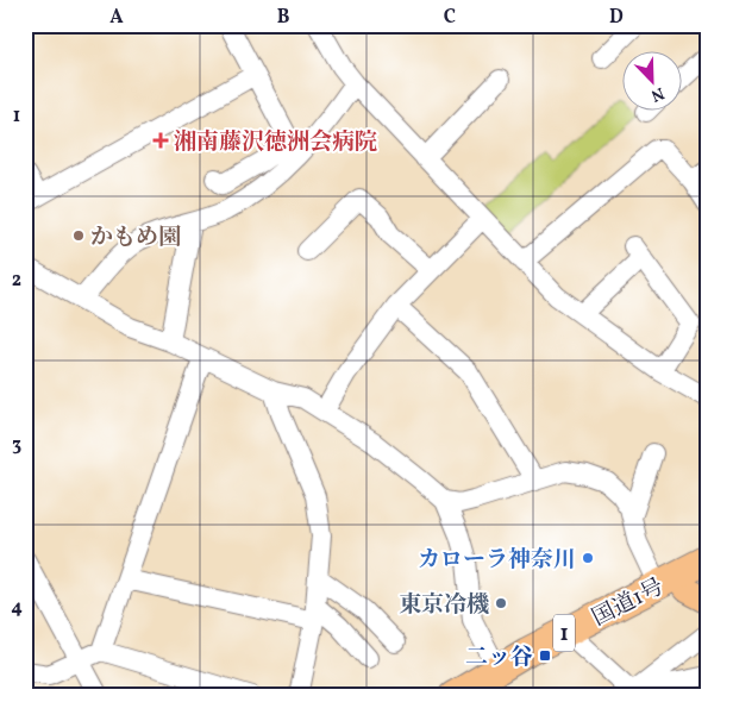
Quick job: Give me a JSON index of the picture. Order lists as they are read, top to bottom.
{
  "streets": {
    "highway": ["国道1号", "1"]
  },
  "places": {
    "health": ["湘南藤沢徳洲会病院"],
    "other": ["かもめ園", "カローラ神奈川", "東京冷機"],
    "transit": ["二ッ谷"]
  },
  "north": "bottom right",
  "grid": {
    "columns": [
      "A",
      "B",
      "C",
      "D"
    ],
    "rows": [
      "1",
      "2",
      "3",
      "4"
    ]
  }
}
